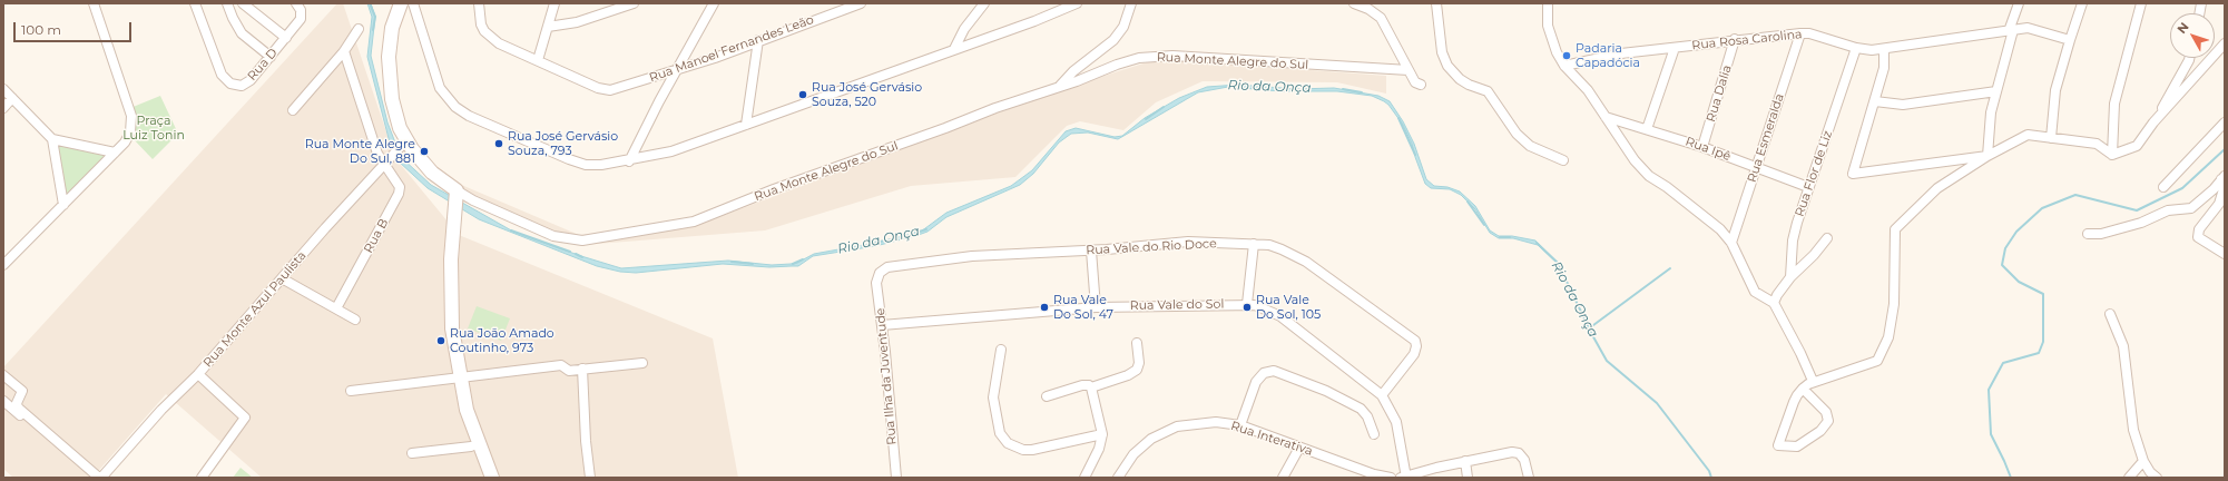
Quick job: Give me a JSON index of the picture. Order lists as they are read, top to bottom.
{
  "streets": {
    "street": [
      "Rua Rosa Carolina",
      "Rua Manoel Fernandes Leão",
      "Rua Monte Alegre do Sul",
      "Rua D",
      "Rua Dalia",
      "Rua Esmeralda",
      "Rua Ipê",
      "Rua Flor de Liz",
      "Rua B",
      "Rua Vale do Rio Doce",
      "Rua Vale do Sol",
      "Rua Monte Azul Paulista",
      "Rua Ilha da Juventude",
      "Rua Interativa"
    ]
  },
  "crossings": [
    ["Rua Rosa Carolina", "Rua Dalia"],
    ["Rua Rosa Carolina", "Rua Esmeralda"],
    ["Rua Rosa Carolina", "Rua Flor de Liz"],
    ["Rua Monte Alegre do Sul", "Rua Monte Azul Paulista"],
    ["Rua Dalia", "Rua Ipê"],
    ["Rua Esmeralda", "Rua Ipê"],
    ["Rua Ipê", "Rua Flor de Liz"],
    ["Rua B", "Rua Monte Azul Paulista"],
    ["Rua Vale do Rio Doce", "Rua Vale do Sol"],
    ["Rua Vale do Rio Doce", "Rua Ilha da Juventude"],
    ["Rua Vale do Sol", "Rua Ilha da Juventude"]
  ],
  "water": ["Rio da Onça"],
  "parks": ["Praça Luiz Tonin"],
  "places": [
    "Padaria Capadócia",
    "Rua José Gervásio Souza, 520",
    "Rua José Gervásio Souza, 793",
    "Rua Monte Alegre Do Sul, 881",
    "Rua Vale Do Sol, 47",
    "Rua Vale Do Sol, 105",
    "Rua João Amado Coutinho, 973"
  ],
  "scale_bar": "100 m",
  "north": "top left"
}
